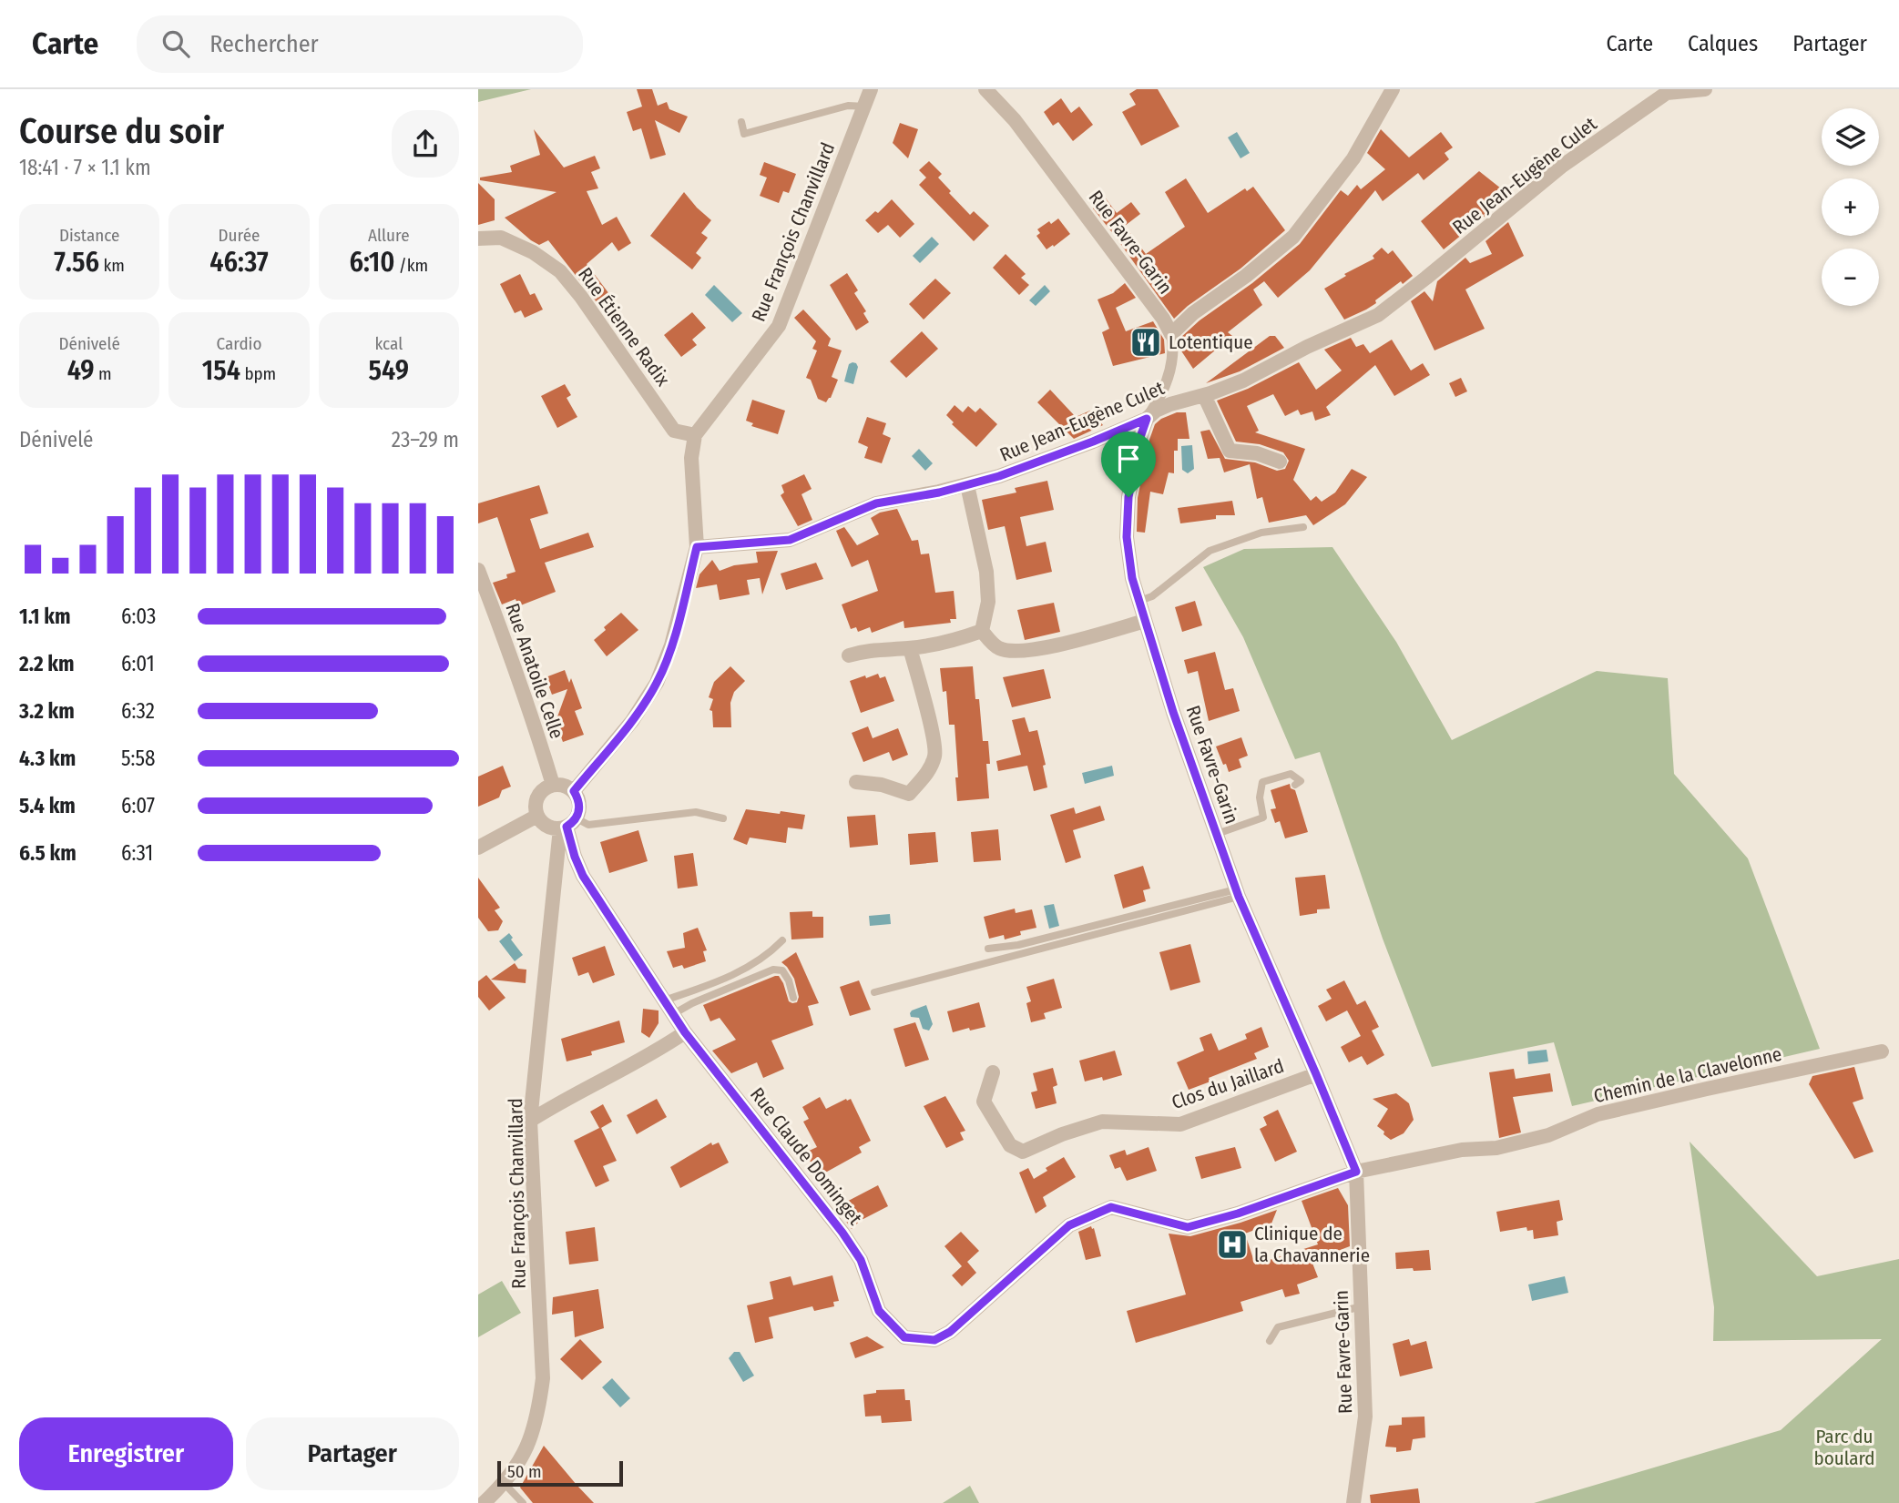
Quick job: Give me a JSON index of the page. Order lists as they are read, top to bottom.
{
  "streets": {
    "street": [
      "Rue Jean-Eugène Culet",
      "Rue François Chanvillard",
      "Rue Favre-Garin",
      "Rue Étienne Radix",
      "Rue Anatoile Celle",
      "Chemin de la Clavelonne",
      "Clos du Jaillard",
      "Rue Claude Dominget"
    ]
  },
  "crossings": [
    ["Rue Jean-Eugène Culet", "Rue Favre-Garin"],
    ["Rue François Chanvillard", "Rue Étienne Radix"],
    ["Rue François Chanvillard", "Rue Anatoile Celle"],
    ["Rue François Chanvillard", "Rue Claude Dominget"],
    ["Rue Favre-Garin", "Chemin de la Clavelonne"],
    ["Rue Favre-Garin", "Clos du Jaillard"],
    ["Rue Favre-Garin", "Rue Claude Dominget"],
    ["Rue Anatoile Celle", "Rue Claude Dominget"],
    ["Chemin de la Clavelonne", "Rue Claude Dominget"]
  ],
  "parks": ["Parc du boulard"],
  "places": {
    "restaurant": ["Lotentique"],
    "hospital": ["Clinique de la Chavannerie"]
  },
  "scale_bar": "50 m",
  "page": {
    "header": "Carte",
    "search": "Rechercher",
    "nav": ["Carte", "Calques", "Partager"],
    "heading": ["Course du soir", "18:41 · 7 × 1.1 km"],
    "map_buttons": ["+", "−"],
    "stats": [
      ["Distance", "7.56 km"],
      ["Durée", "46:37"],
      ["Allure", "6:10 /km"],
      ["Dénivelé", "49 m"],
      ["Cardio", "154 bpm"],
      ["kcal", "549"]
    ],
    "chart": ["Dénivelé", "23–29 m"],
    "list": [
      {
        "name": "1.1 km",
        "note": "6:03"
      },
      {
        "name": "2.2 km",
        "note": "6:01"
      },
      {
        "name": "3.2 km",
        "note": "6:32"
      },
      {
        "name": "4.3 km",
        "note": "5:58"
      },
      {
        "name": "5.4 km",
        "note": "6:07"
      },
      {
        "name": "6.5 km",
        "note": "6:31"
      }
    ],
    "buttons": ["Enregistrer", "Partager"],
    "scale": "50 m"
  }
}
